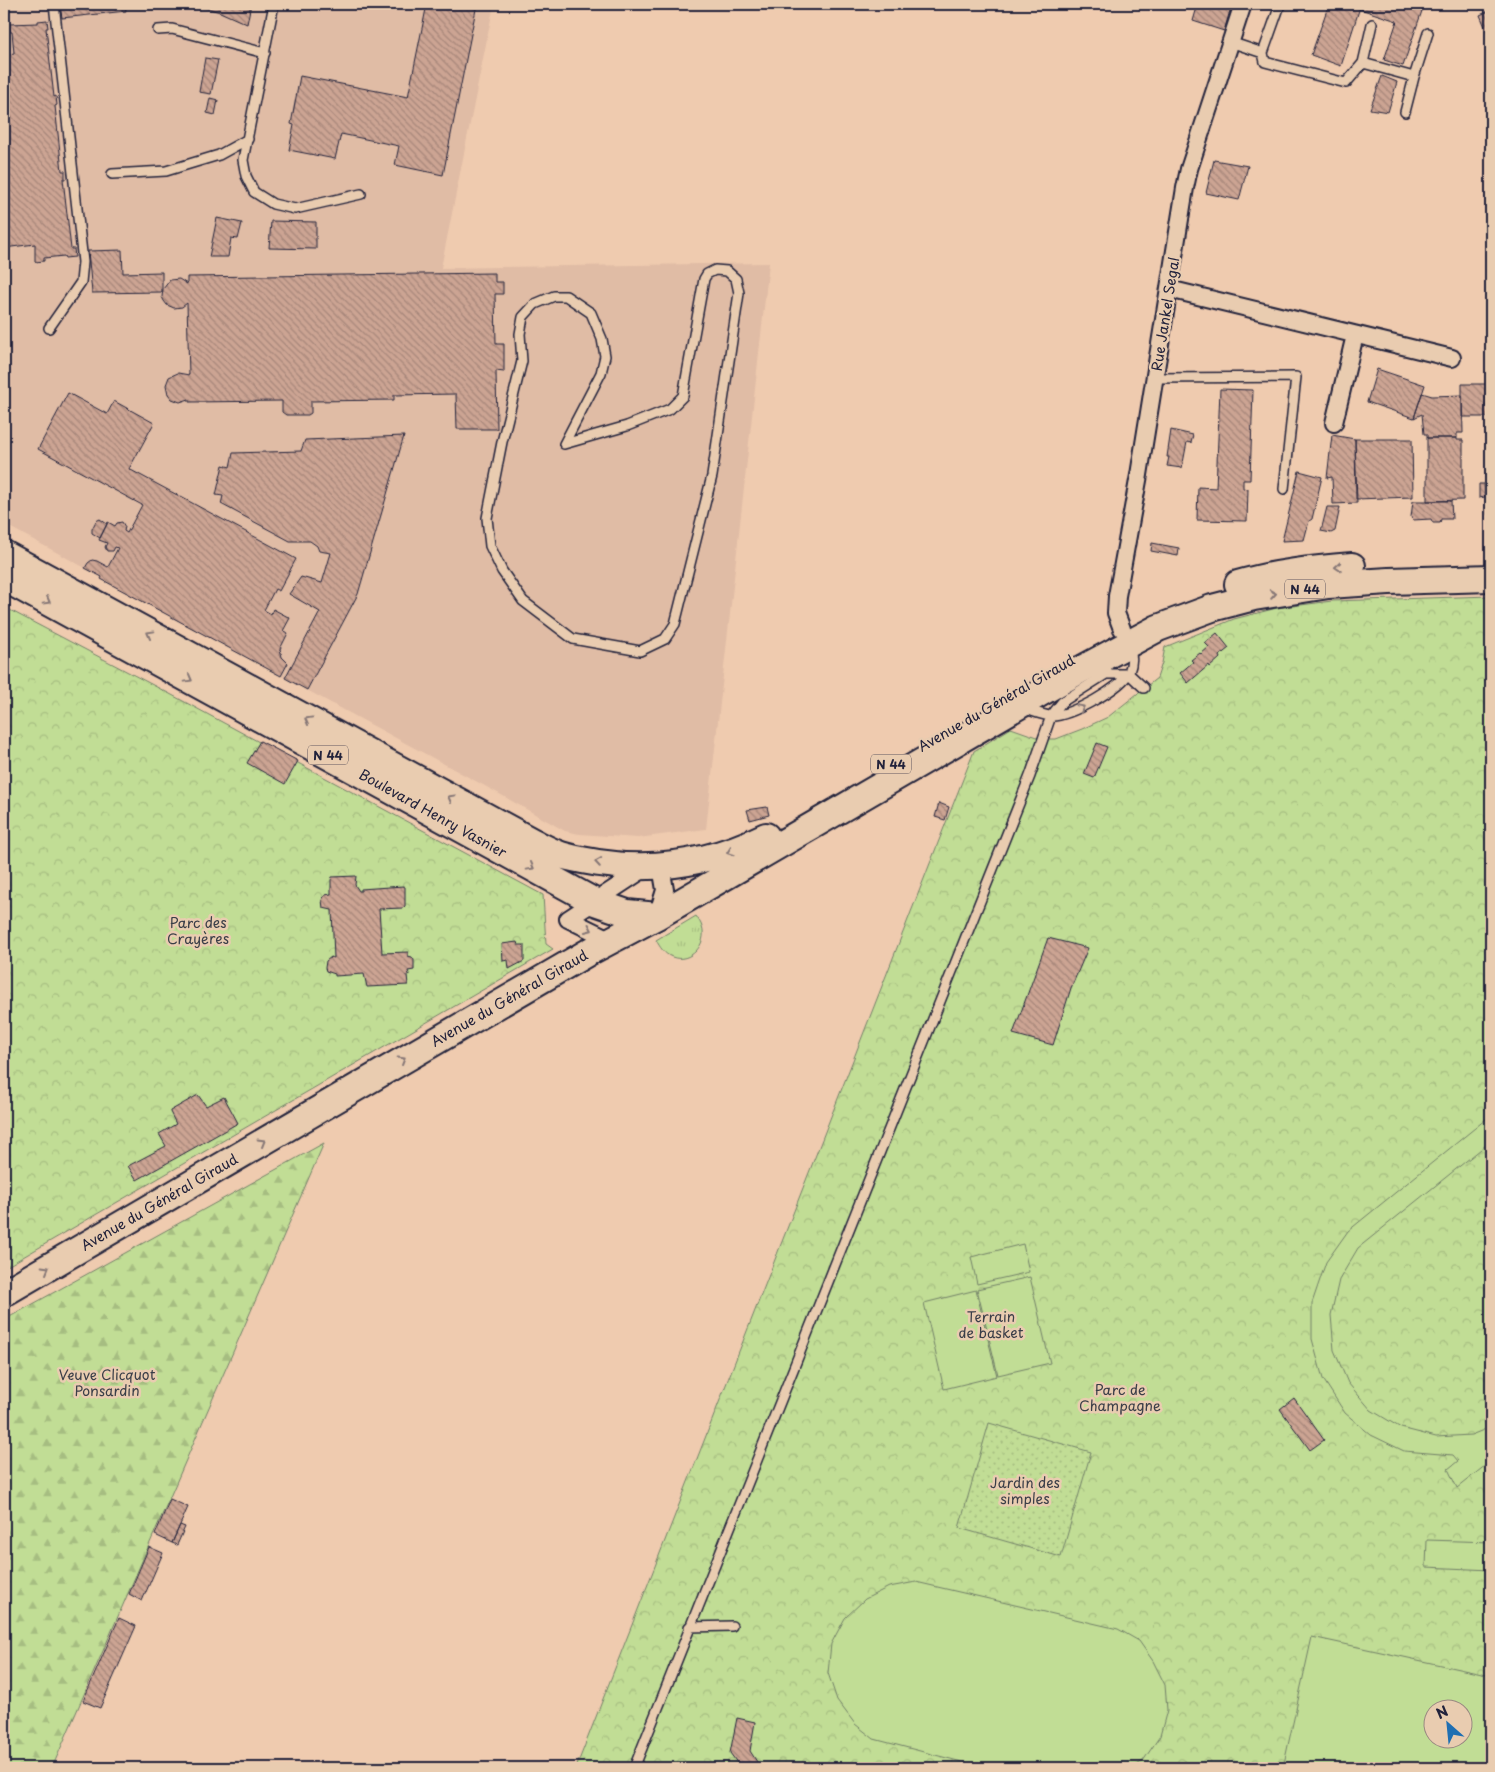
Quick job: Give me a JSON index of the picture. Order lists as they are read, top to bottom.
{
  "streets": {
    "main road": ["N 44", "Avenue du Général Giraud", "Boulevard Henry Vasnier"],
    "street": ["Rue Jankel Segal"]
  },
  "crossings": [
    ["Rue Jankel Segal", "N 44"],
    ["Rue Jankel Segal", "Avenue du Général Giraud"],
    ["N 44", "Avenue du Général Giraud"],
    ["Avenue du Général Giraud", "Boulevard Henry Vasnier"]
  ],
  "parks": [
    "Parc des Crayères",
    "Terrain de basket",
    "Veuve Clicquot Ponsardin",
    "Parc de Champagne",
    "Jardin des simples"
  ],
  "north": "top left"
}
